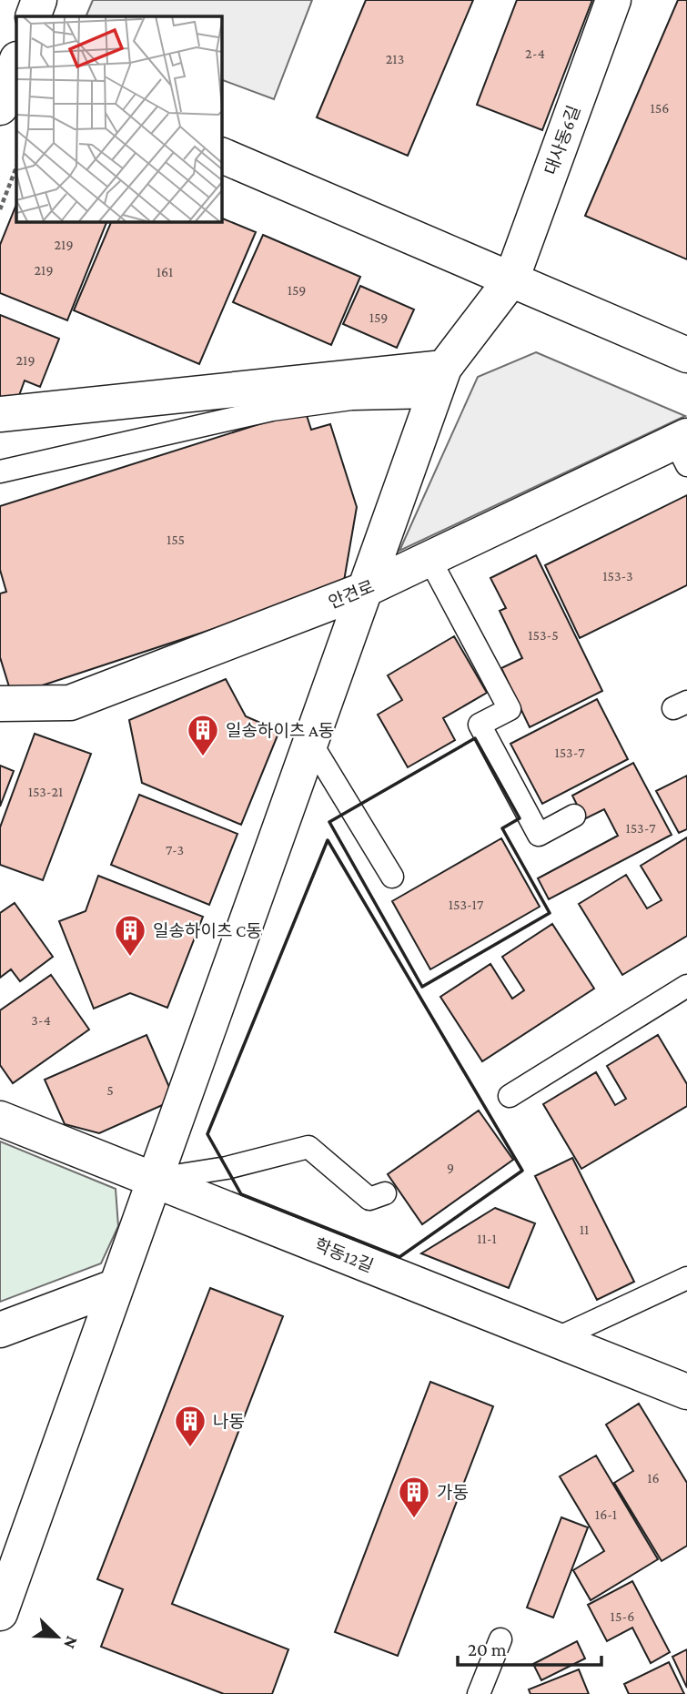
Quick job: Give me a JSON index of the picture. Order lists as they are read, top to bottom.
{
  "streets": {
    "street": ["대사동6길", "안견로", "학동12길"]
  },
  "crossings": [
    ["대사동6길", "안견로"],
    ["대사동6길", "학동12길"]
  ],
  "places": {
    "building": [
      "일송하이츠 A동",
      "일송하이츠 C동",
      "나동",
      "가동"
    ]
  },
  "house_numbers": [
    "2-4",
    "213",
    "156",
    "219",
    "219",
    "161",
    "159",
    "159",
    "219",
    "155",
    "153-3",
    "153-5",
    "153-7",
    "153-21",
    "153-7",
    "7-3",
    "153-17",
    "3-4",
    "5",
    "9",
    "11",
    "11-1",
    "16",
    "16-1",
    "15-6"
  ],
  "scale_bar": "20 m",
  "north": "bottom right"
}
